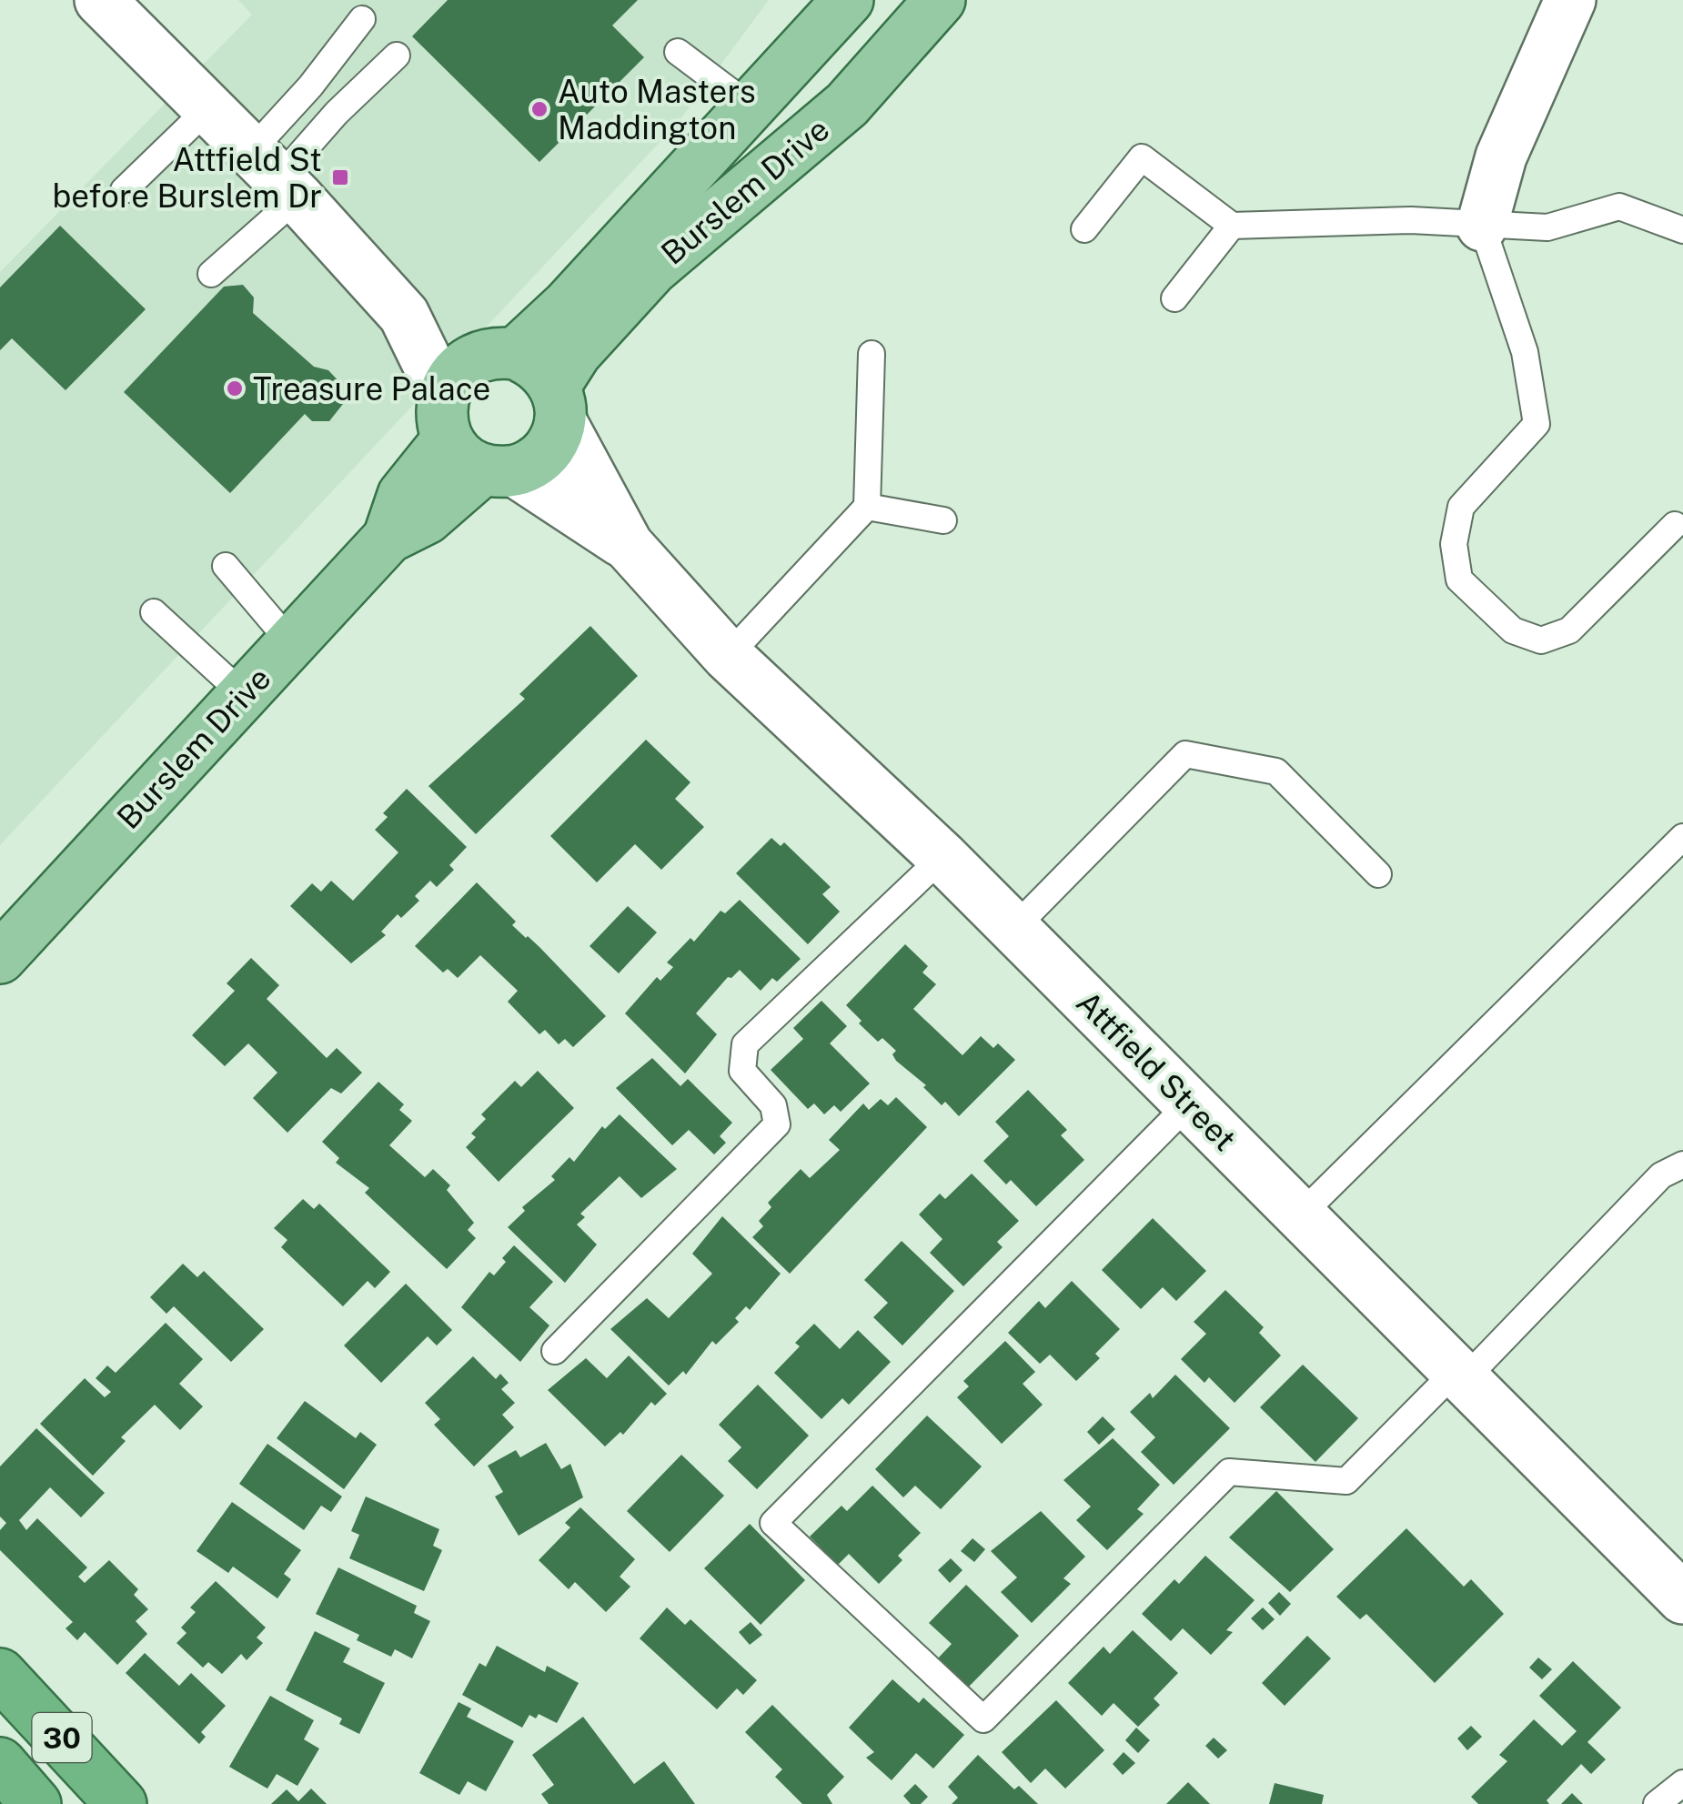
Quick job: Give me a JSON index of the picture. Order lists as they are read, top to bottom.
{
  "streets": {
    "highway": ["30"],
    "main road": ["Burslem Drive"],
    "street": ["Attfield Street"]
  },
  "crossings": [
    ["Burslem Drive", "Attfield Street"]
  ],
  "places": {
    "other": ["Auto Masters Maddington", "Treasure Palace"],
    "transit": ["Attfield St before Burslem Dr"]
  }
}
